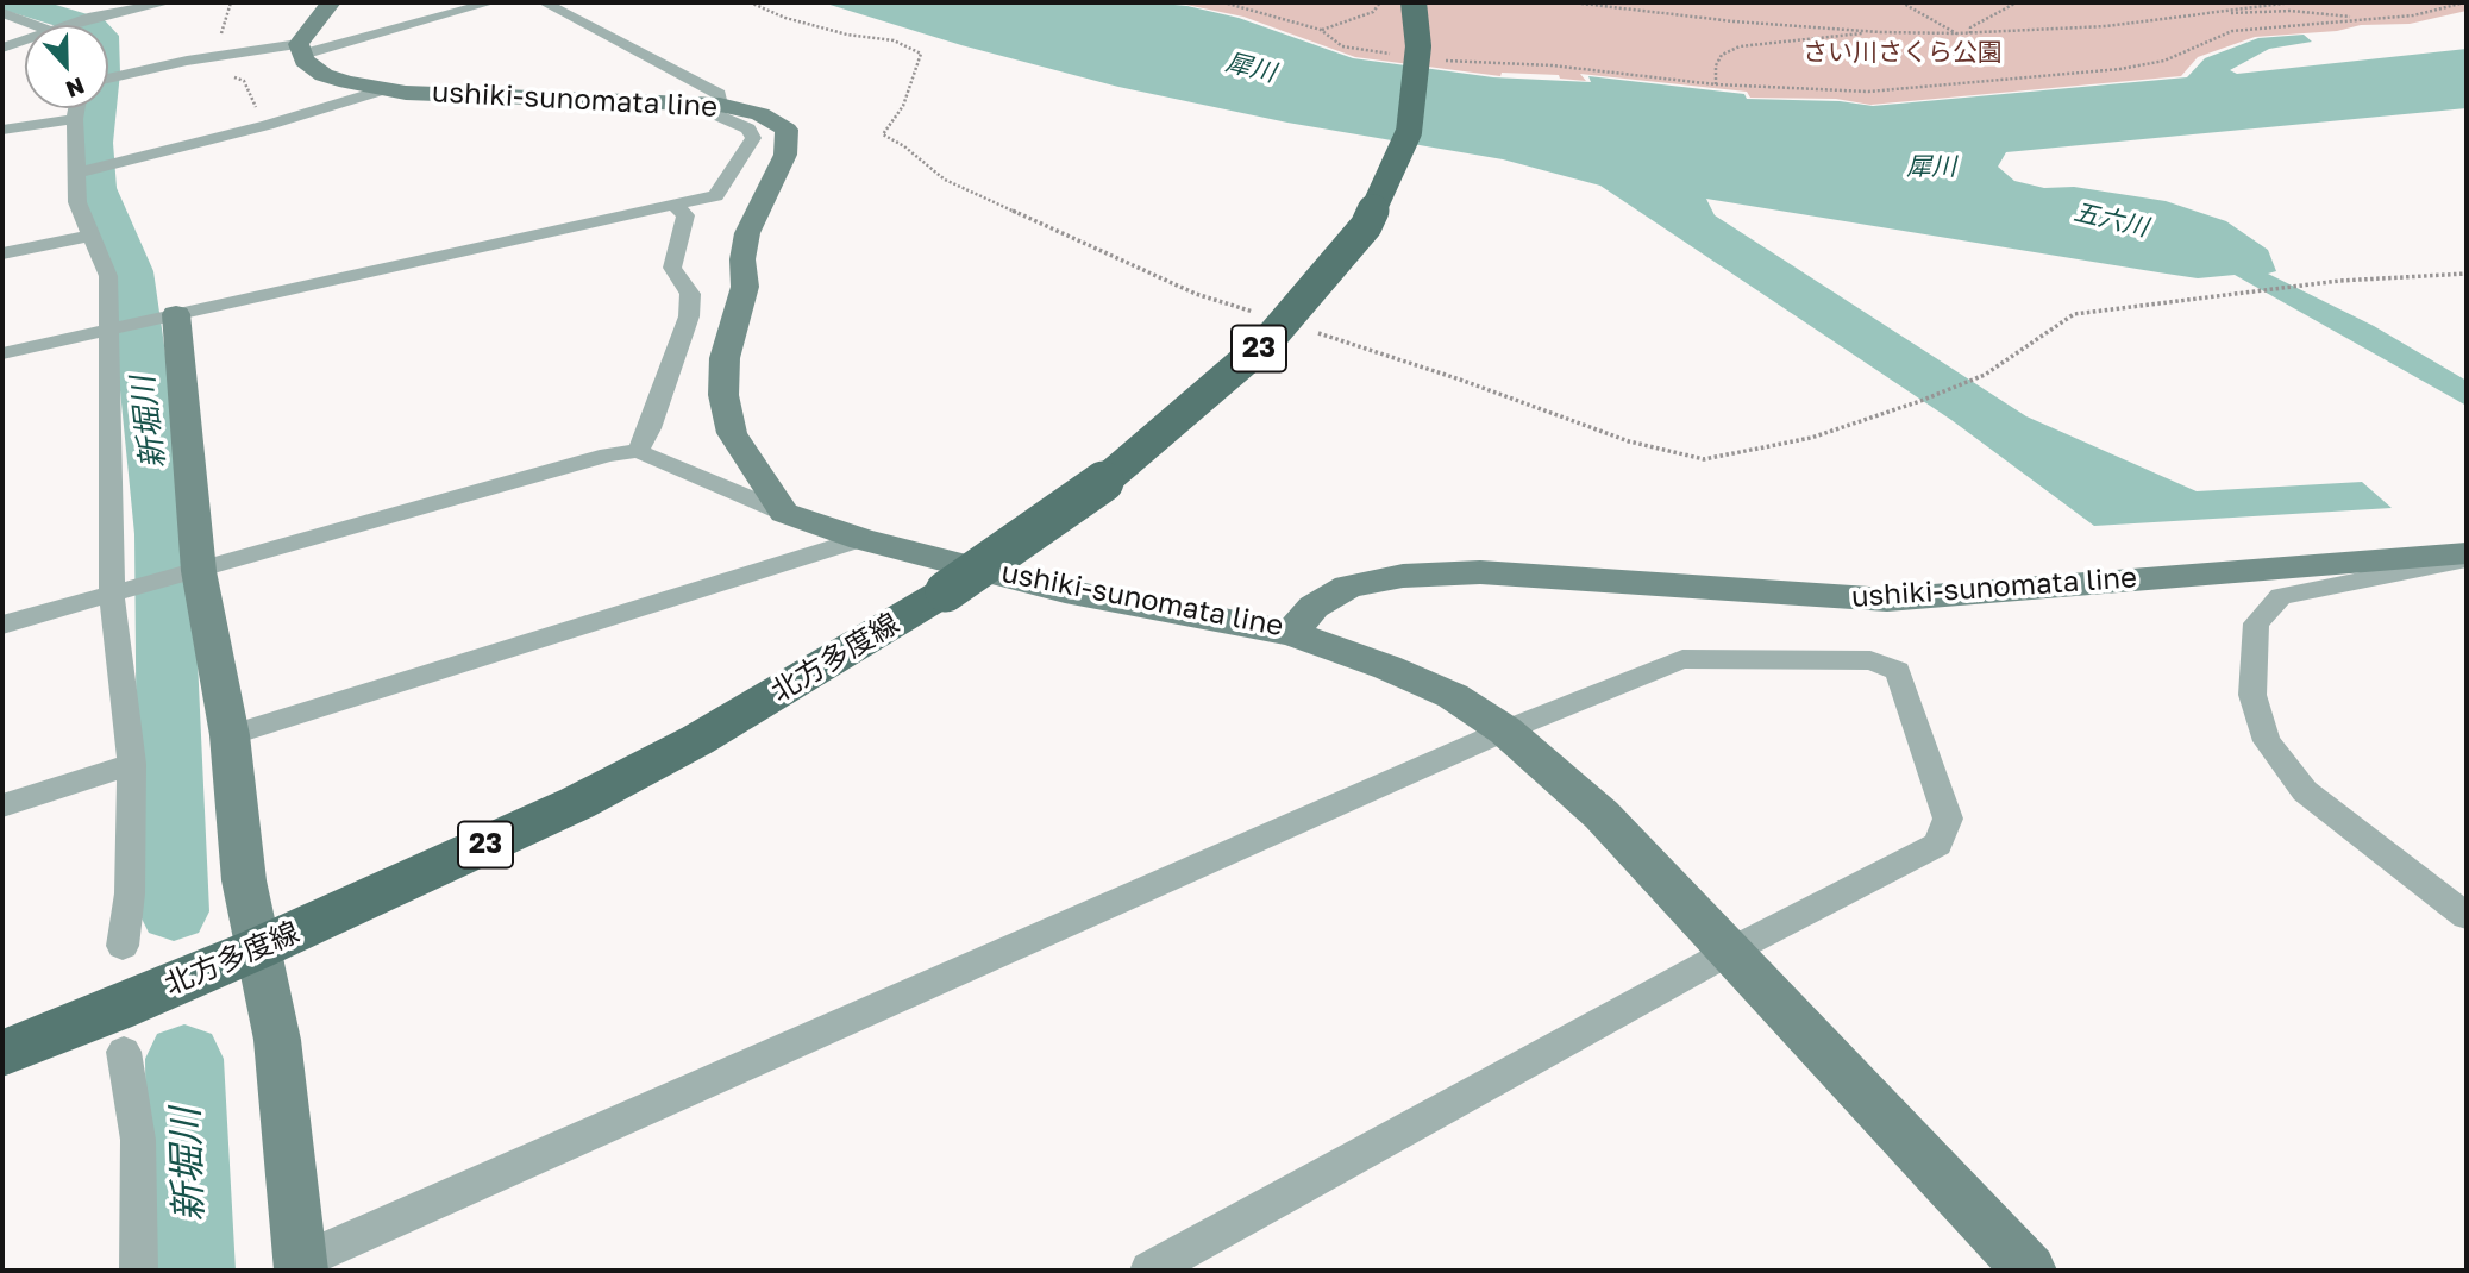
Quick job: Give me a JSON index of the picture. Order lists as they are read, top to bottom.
{
  "streets": {
    "main road": ["ushiki-sunomata line", "23", "北方多度線"]
  },
  "water": ["犀川", "五六川", "新堀川"],
  "parks": ["さい川さくら公園"],
  "north": "bottom"
}
